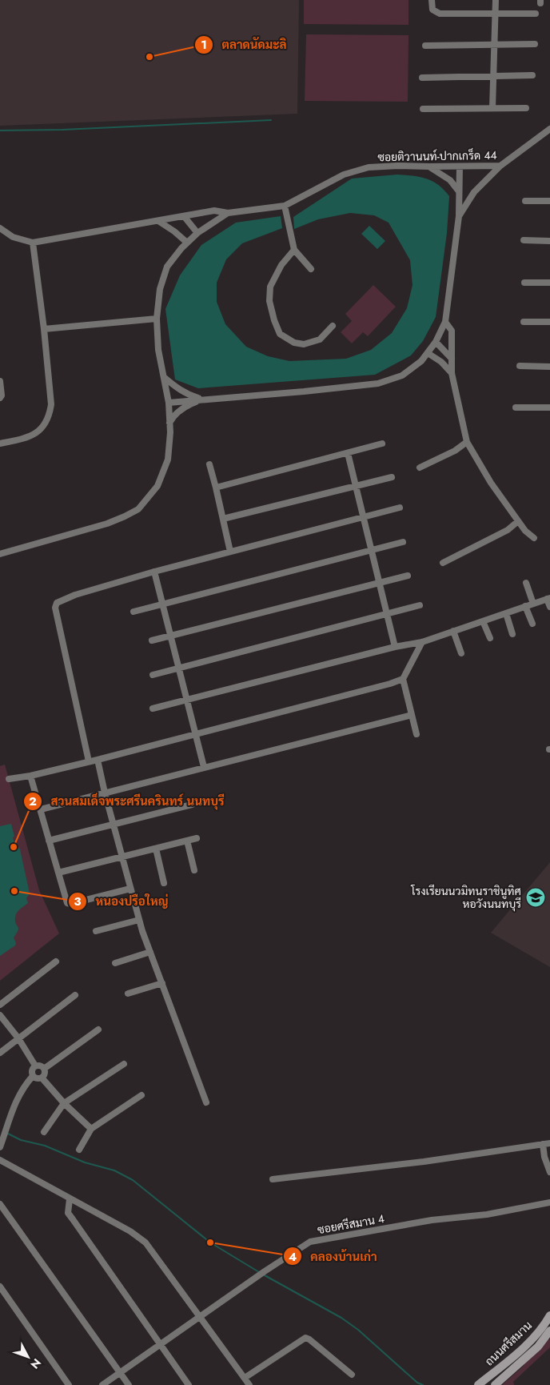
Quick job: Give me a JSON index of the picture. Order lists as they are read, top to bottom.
{
  "streets": {
    "main road": ["ถนนศรีสมาน"],
    "street": ["ซอยติวานนท์-ปากเกร็ด 44", "ซอยศรีสมาน 4"]
  },
  "places": {
    "other": [
      "ตลาดนัดมะลิ",
      "สวนสมเด็จพระศรีนครินทร์ นนทบุรี",
      "หนองปรือใหญ่",
      "คลองบ้านเก่า"
    ],
    "school or university": ["โรงเรียนนวมิทนราชินูทิศ หอวังนนทบุรี"]
  },
  "north": "bottom right"
}
